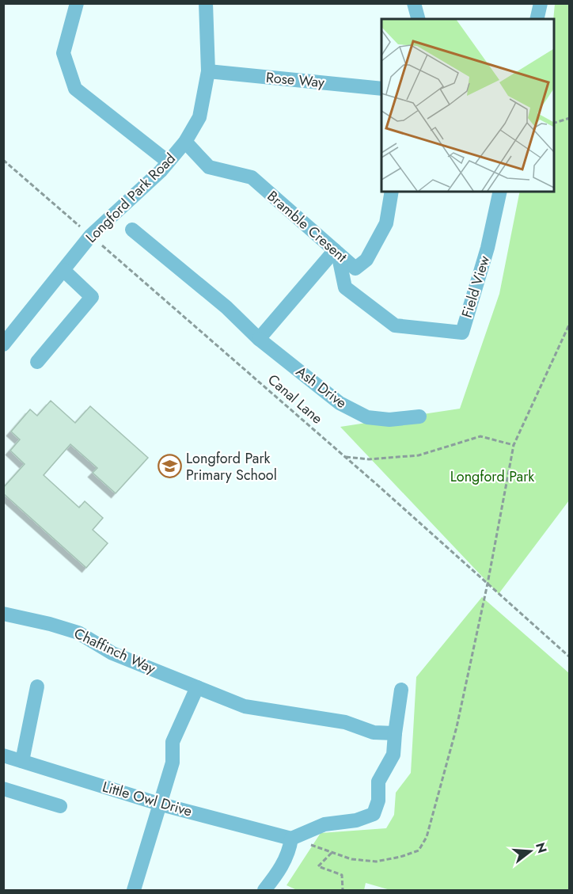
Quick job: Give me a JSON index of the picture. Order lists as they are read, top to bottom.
{
  "streets": {
    "street": [
      "Rose Way",
      "Longford Park Road",
      "Bramble Cresent",
      "Field View",
      "Ash Drive",
      "Chaffinch Way",
      "Little Owl Drive"
    ],
    "path": ["Canal Lane"]
  },
  "crossings": [
    ["Rose Way", "Longford Park Road"],
    ["Longford Park Road", "Bramble Cresent"],
    ["Longford Park Road", "Canal Lane"],
    ["Bramble Cresent", "Field View"]
  ],
  "parks": ["Longford Park"],
  "places": {
    "school or university": ["Longford Park Primary School"]
  },
  "north": "right"
}
